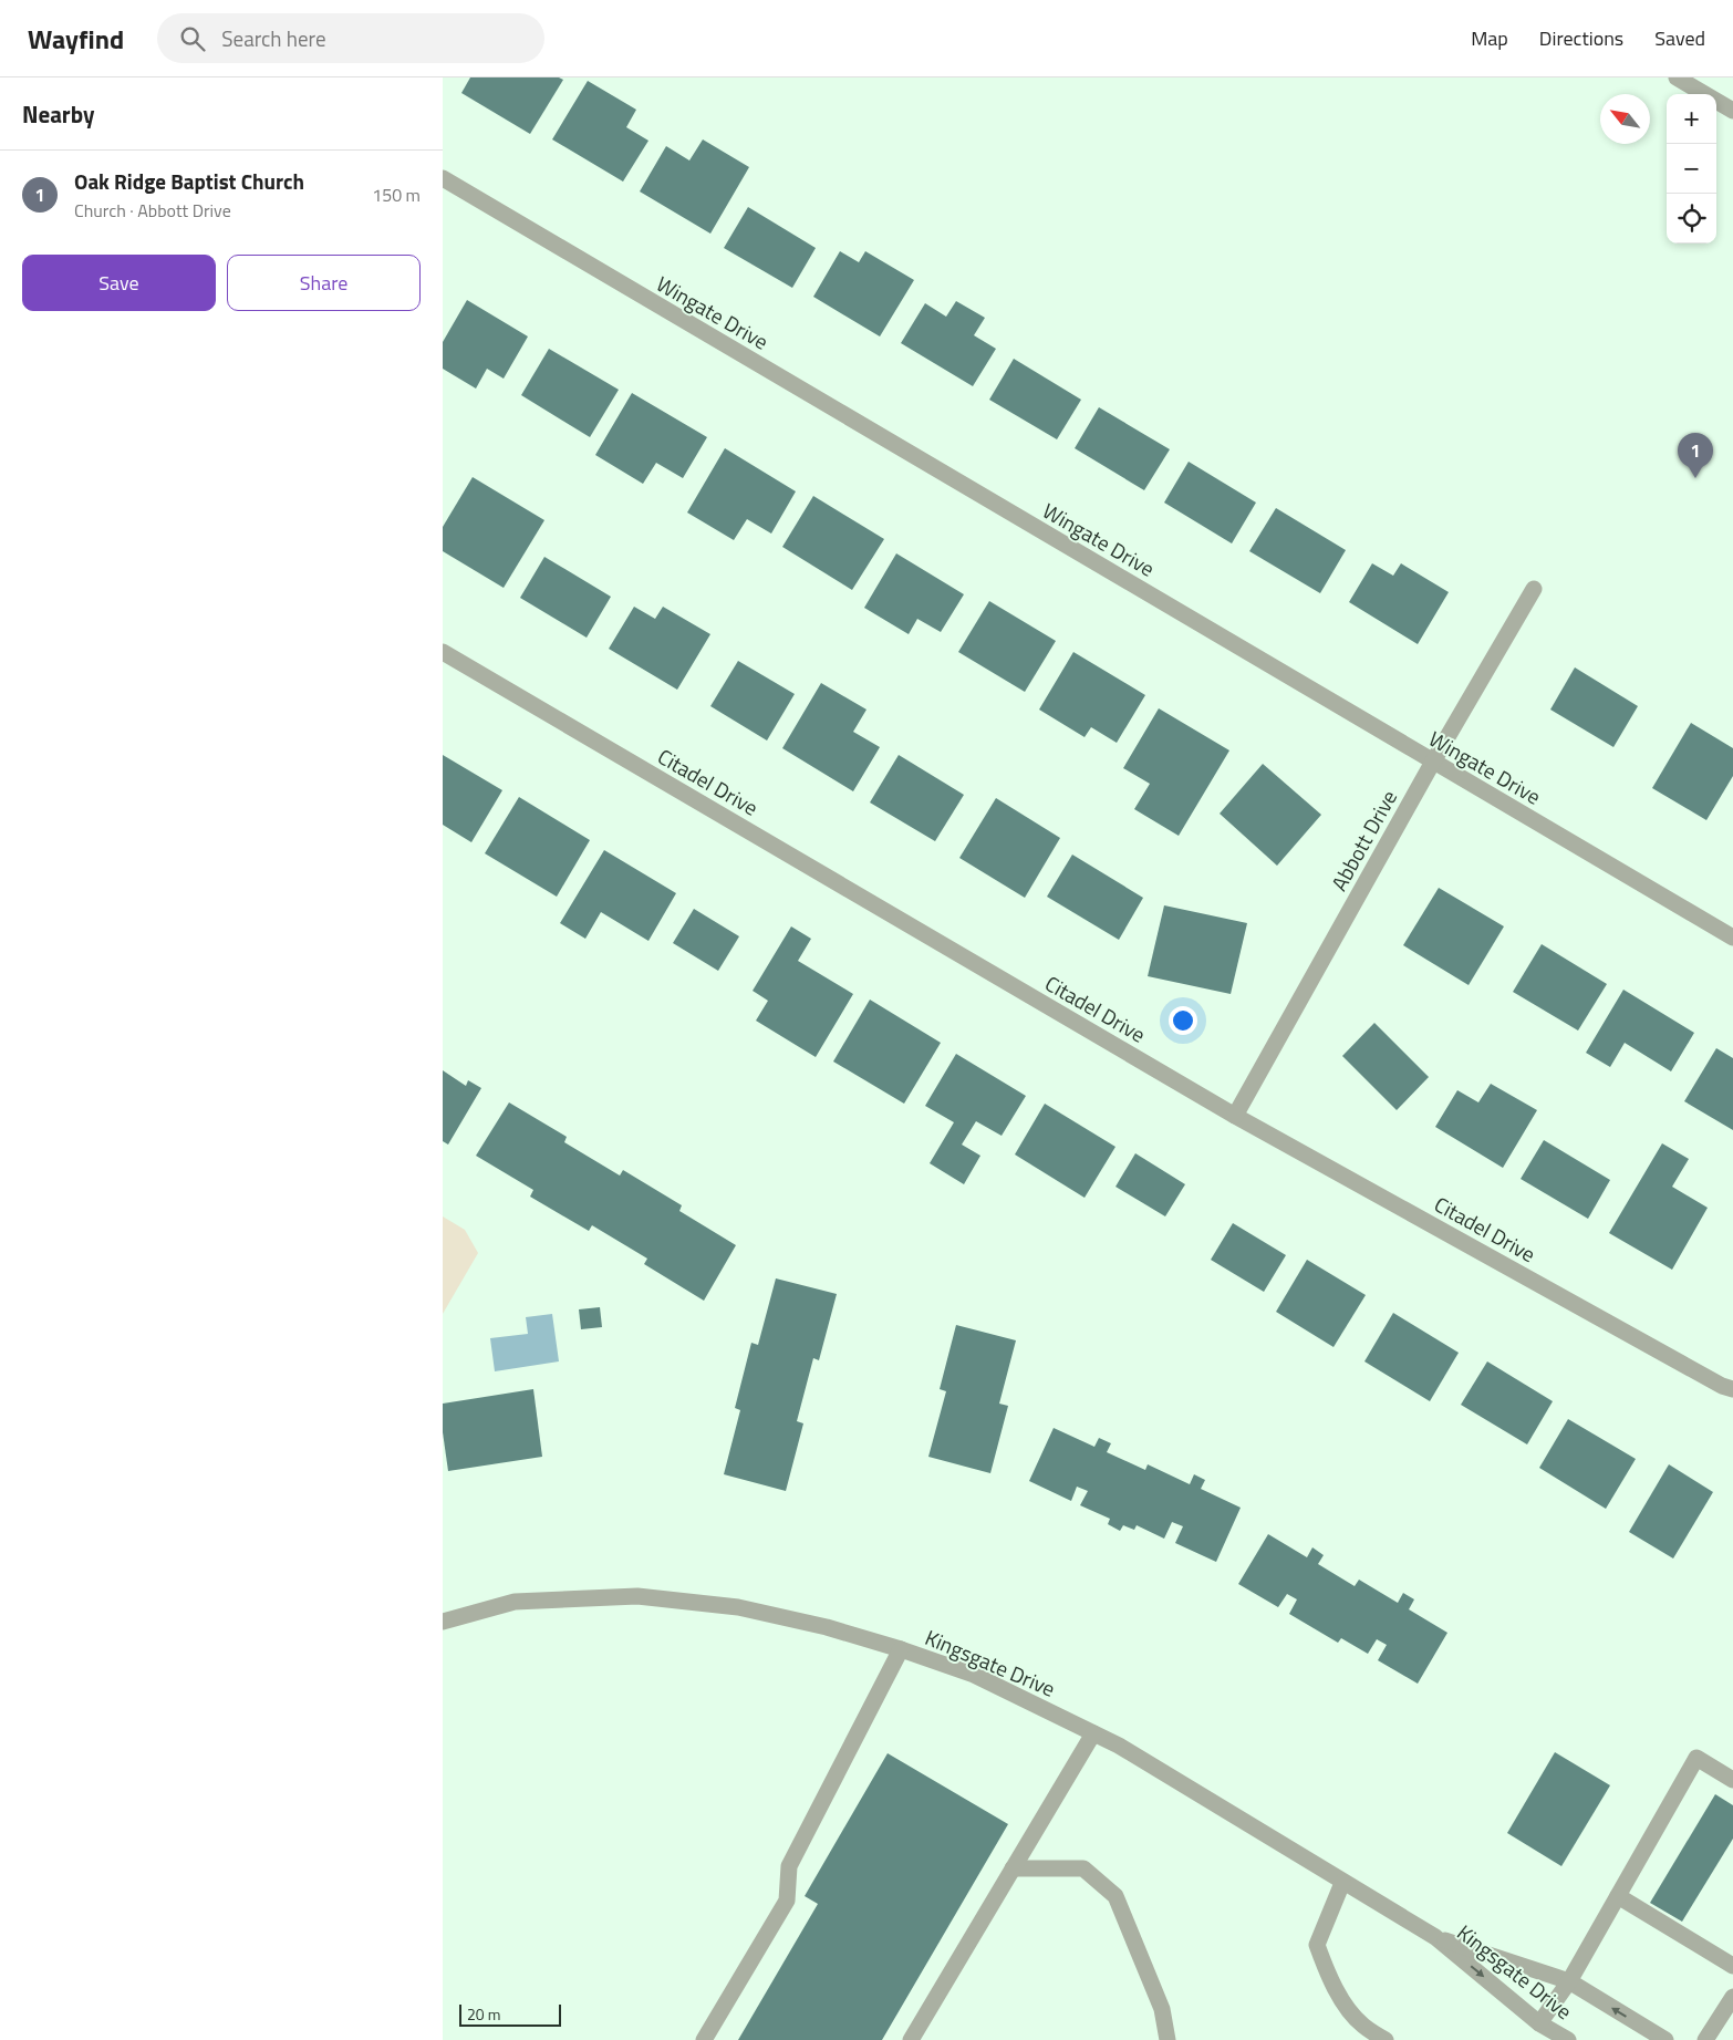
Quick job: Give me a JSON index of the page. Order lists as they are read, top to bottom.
{
  "streets": {
    "street": [
      "Wingate Drive",
      "Citadel Drive",
      "Abbott Drive",
      "Kingsgate Drive"
    ]
  },
  "crossings": [
    ["Wingate Drive", "Abbott Drive"],
    ["Citadel Drive", "Abbott Drive"]
  ],
  "scale_bar": "20 m",
  "north": "top left",
  "page": {
    "header": "Wayfind",
    "search": "Search here",
    "nav": ["Map", "Directions", "Saved"],
    "heading": "Nearby",
    "map_buttons": ["+", "−"],
    "list": [
      {
        "mark": "1",
        "name": "Oak Ridge Baptist Church",
        "note": "Church · Abbott Drive",
        "value": "150 m"
      }
    ],
    "buttons": ["Save", "Share"],
    "pins": "1",
    "scale": "20 m"
  }
}
